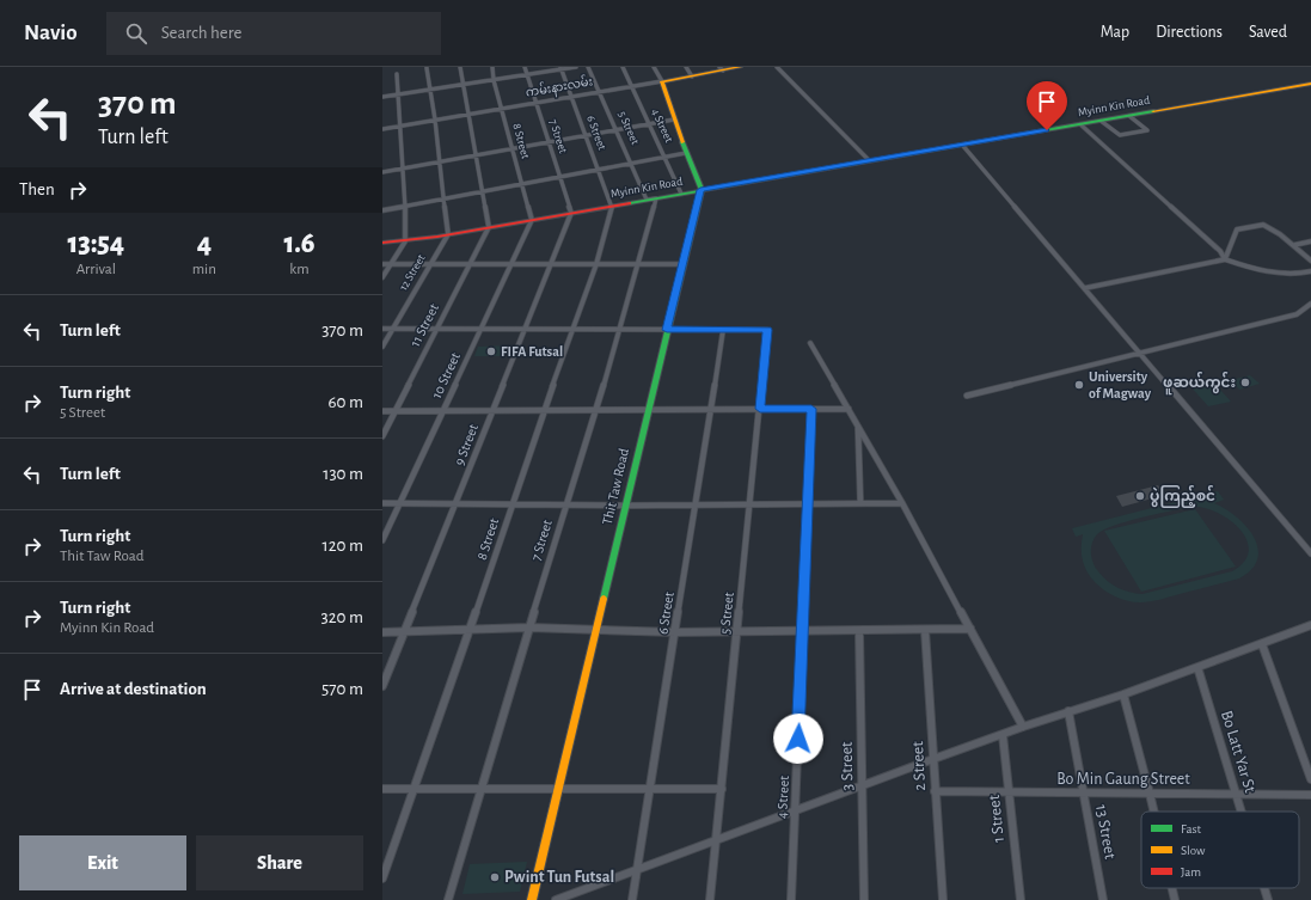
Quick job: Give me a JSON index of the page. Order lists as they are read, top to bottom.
{
  "streets": {
    "street": [
      "ကမ်းနားလမ်း",
      "Myinn Kin Road",
      "4 Street",
      "5 Street",
      "6 Street",
      "7 Street",
      "8 Street",
      "12 Street",
      "11 Street",
      "10 Street",
      "9 Street",
      "Thit Taw Road",
      "Bo Latt Yar St",
      "3 Street",
      "2 Street",
      "Bo Min Gaung Street",
      "1 Street",
      "13 Street"
    ]
  },
  "crossings": [
    ["ကမ်းနားလမ်း", "4 Street"],
    ["ကမ်းနားလမ်း", "5 Street"],
    ["ကမ်းနားလမ်း", "6 Street"],
    ["ကမ်းနားလမ်း", "7 Street"],
    ["ကမ်းနားလမ်း", "8 Street"],
    ["Myinn Kin Road", "4 Street"],
    ["Myinn Kin Road", "5 Street"],
    ["Myinn Kin Road", "6 Street"],
    ["Myinn Kin Road", "7 Street"],
    ["Myinn Kin Road", "8 Street"],
    ["Myinn Kin Road", "12 Street"],
    ["Myinn Kin Road", "11 Street"],
    ["Myinn Kin Road", "10 Street"],
    ["Myinn Kin Road", "9 Street"],
    ["Myinn Kin Road", "Thit Taw Road"],
    ["5 Street", "6 Street"],
    ["6 Street", "8 Street"],
    ["7 Street", "9 Street"],
    ["8 Street", "10 Street"],
    ["Bo Latt Yar St", "Bo Min Gaung Street"],
    ["2 Street", "Bo Min Gaung Street"],
    ["Bo Min Gaung Street", "1 Street"],
    ["Bo Min Gaung Street", "13 Street"]
  ],
  "places": [
    "FIFA Futsal",
    "ဖူဆယ်ကွင်း",
    "University of Magway",
    "ပွဲကြည့်စင်",
    "Pwint Tun Futsal"
  ],
  "legend": ["Fast", "Slow", "Jam"],
  "page": {
    "header": "Navio",
    "search": "Search here",
    "nav": ["Map", "Directions", "Saved"],
    "turn": ["370 m", "Turn left"],
    "then": "Then",
    "eta": [
      "13:54",
      "Arrival",
      "4",
      "min",
      "1.6",
      "km"
    ],
    "list": [
      {
        "name": "Turn left",
        "value": "370 m"
      },
      {
        "name": "Turn right",
        "note": "5 Street",
        "value": "60 m"
      },
      {
        "name": "Turn left",
        "value": "130 m"
      },
      {
        "name": "Turn right",
        "note": "Thit Taw Road",
        "value": "120 m"
      },
      {
        "name": "Turn right",
        "note": "Myinn Kin Road",
        "value": "320 m"
      },
      {
        "name": "Arrive at destination",
        "value": "570 m"
      }
    ],
    "buttons": ["Exit", "Share"]
  }
}
